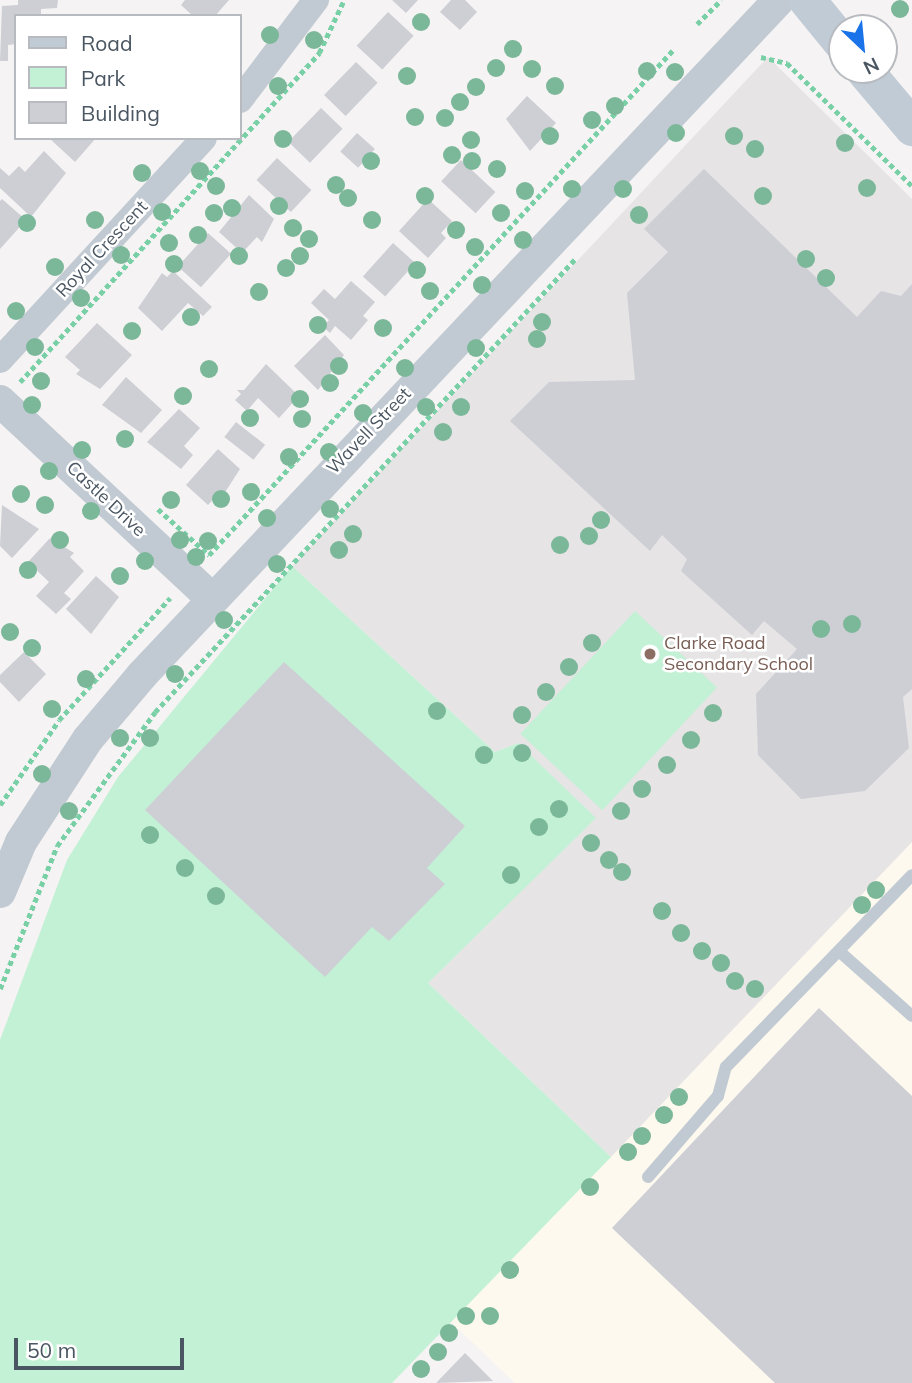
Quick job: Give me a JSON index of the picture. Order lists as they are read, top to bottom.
{
  "streets": {
    "street": ["Royal Crescent", "Wavell Street", "Castle Drive"]
  },
  "crossings": [
    ["Wavell Street", "Castle Drive"]
  ],
  "places": ["Clarke Road Secondary School"],
  "legend": ["Road", "Park", "Building"],
  "scale_bar": "50 m",
  "north": "bottom right"
}
